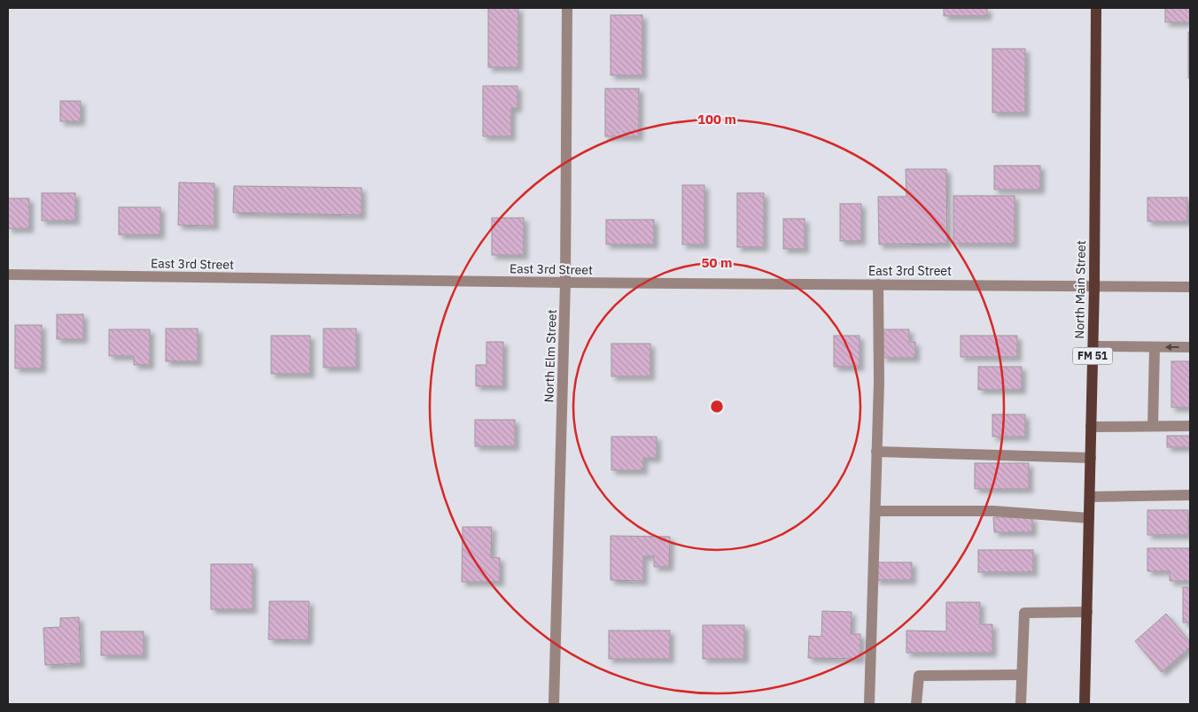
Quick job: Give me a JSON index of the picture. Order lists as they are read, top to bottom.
{
  "streets": {
    "main road": ["North Main Street", "FM 51"],
    "street": ["East 3rd Street", "North Elm Street"]
  },
  "crossings": [
    ["East 3rd Street", "North Main Street"],
    ["East 3rd Street", "North Elm Street"]
  ],
  "rings": ["100 m", "50 m"]
}
